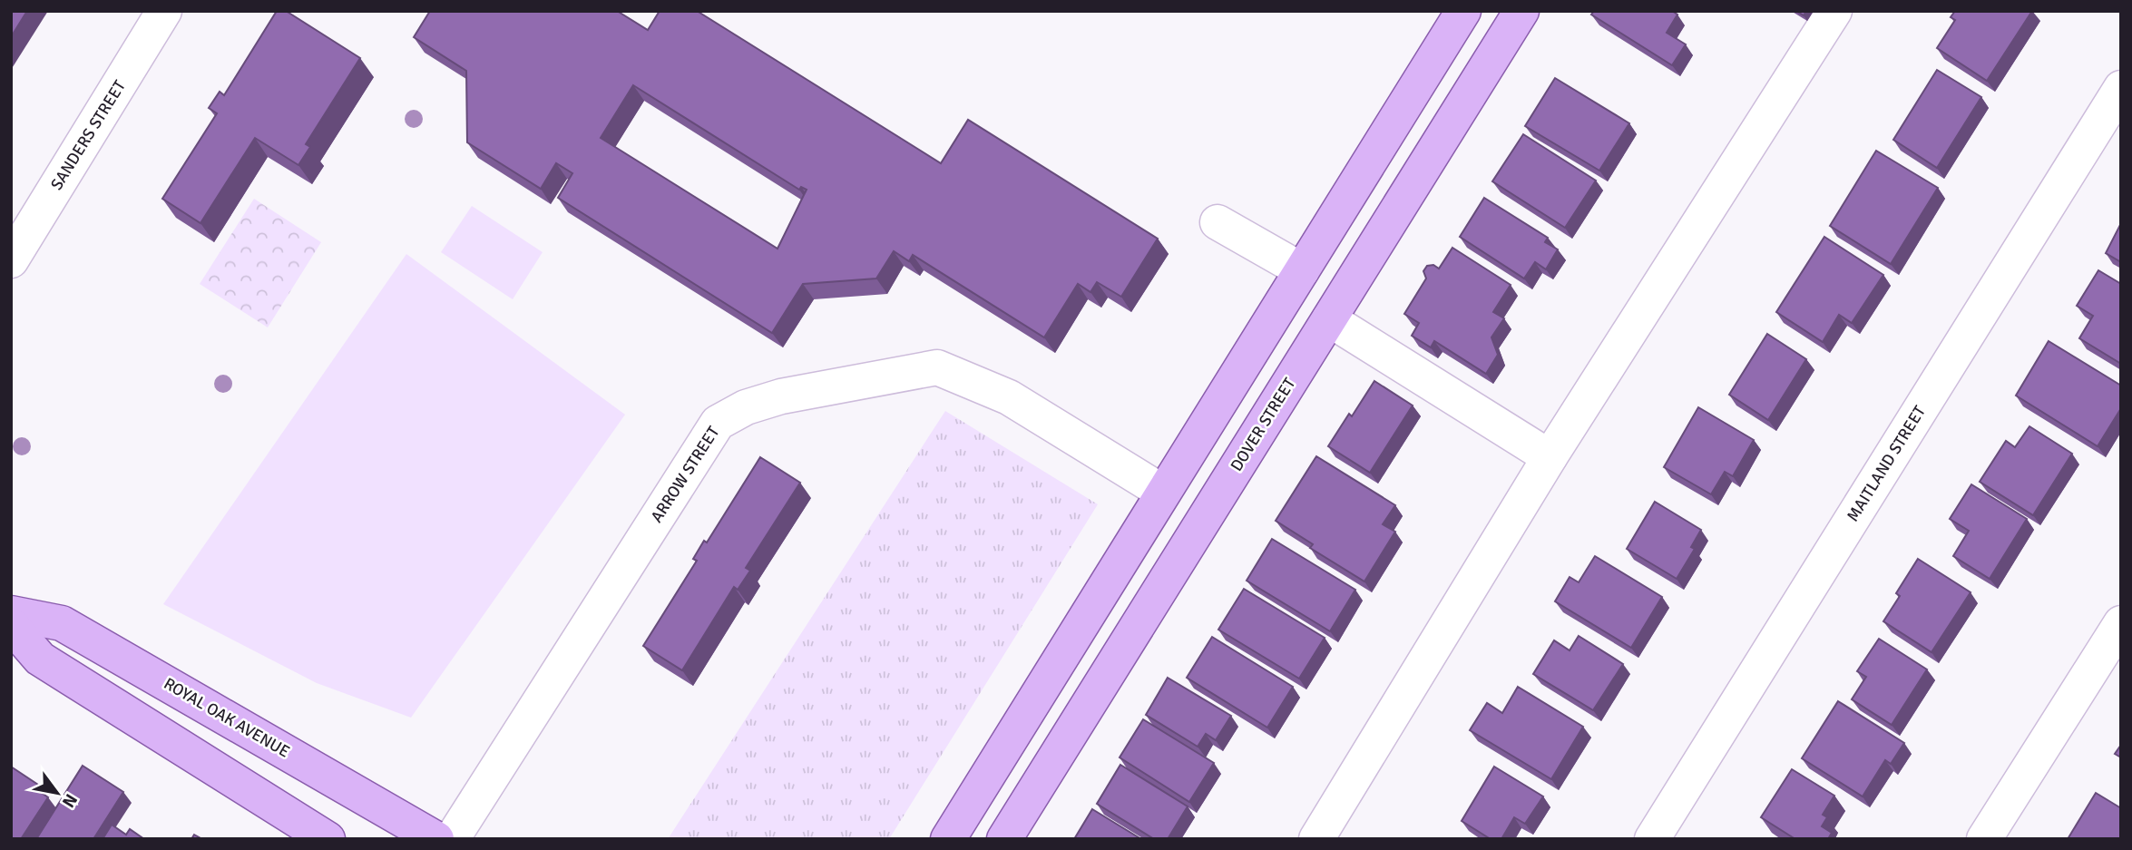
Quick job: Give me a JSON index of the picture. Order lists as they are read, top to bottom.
{
  "streets": {
    "main road": ["DOVER STREET", "ROYAL OAK AVENUE"],
    "street": ["SANDERS STREET", "MAITLAND STREET", "ARROW STREET"]
  },
  "north": "bottom right"
}
